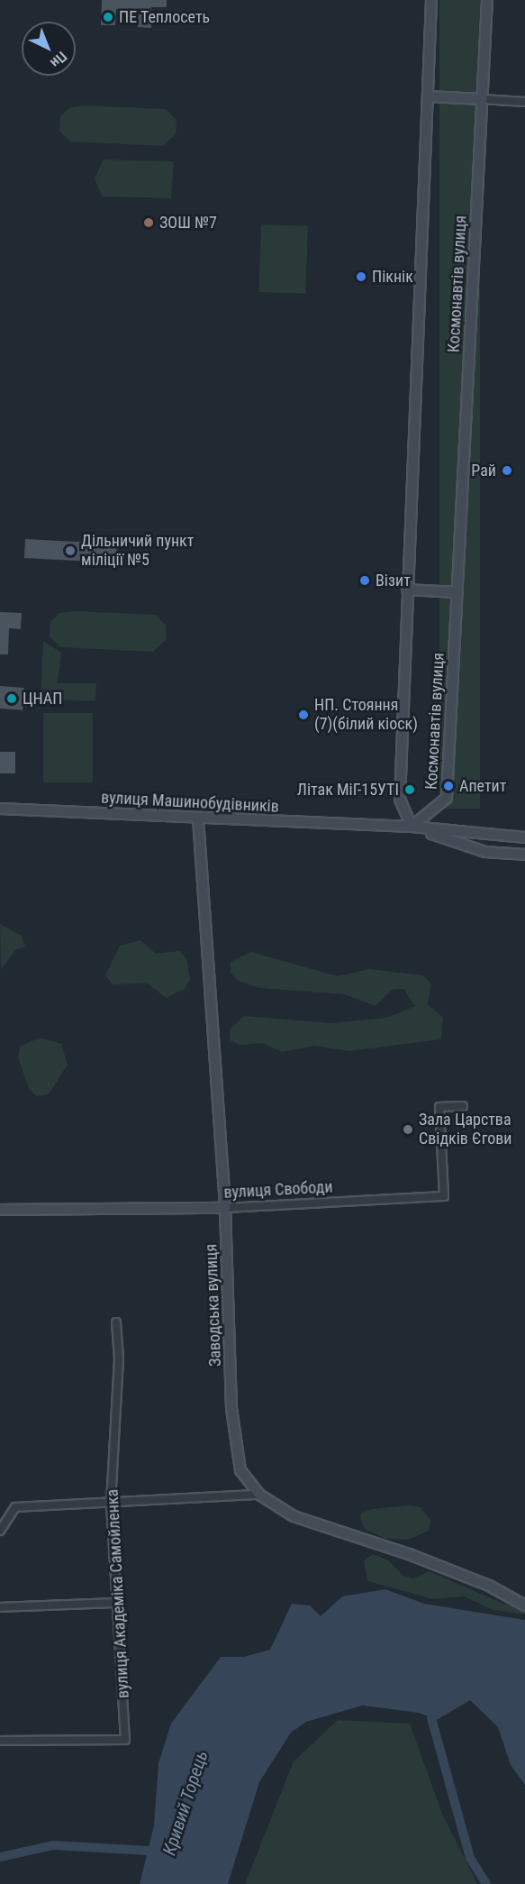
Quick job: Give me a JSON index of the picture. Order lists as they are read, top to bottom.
{
  "streets": {
    "street": [
      "Космонавтів вулиця",
      "вулиця Машинобудівників",
      "вулиця Свободи",
      "Заводська вулиця",
      "вулиця Академіка Самойленка"
    ]
  },
  "crossings": [
    ["Космонавтів вулиця", "вулиця Машинобудівників"],
    ["вулиця Машинобудівників", "Заводська вулиця"],
    ["вулиця Свободи", "Заводська вулиця"]
  ],
  "water": ["Кривий Торець"],
  "places": [
    "ПЕ Теплосеть",
    "ЗОШ №7",
    "Пікнік",
    "Рай",
    "Дільничий пункт міліції №5",
    "Візит",
    "ЦНАП",
    "НП. Стояння (7)(білий кіоск)",
    "Апетит",
    "Літак МіГ-15УТІ",
    "Зала Царства Свідків Єгови"
  ],
  "north": "bottom right"
}
